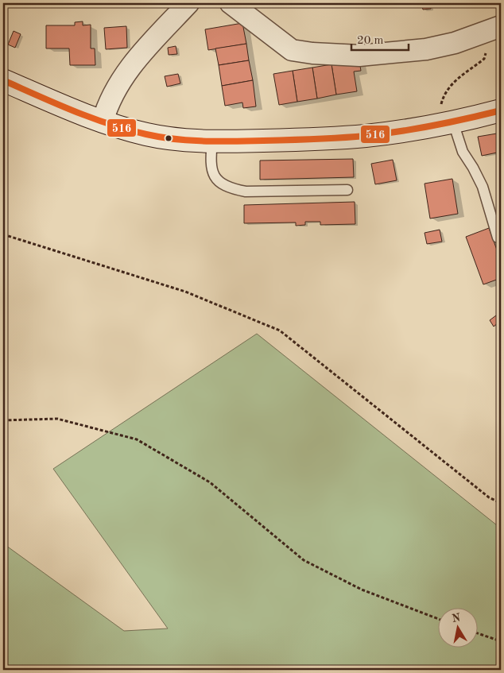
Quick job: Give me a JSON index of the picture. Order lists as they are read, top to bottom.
{
  "lines": ["transit line 516"],
  "scale_bar": "20 m",
  "north": "top"
}
